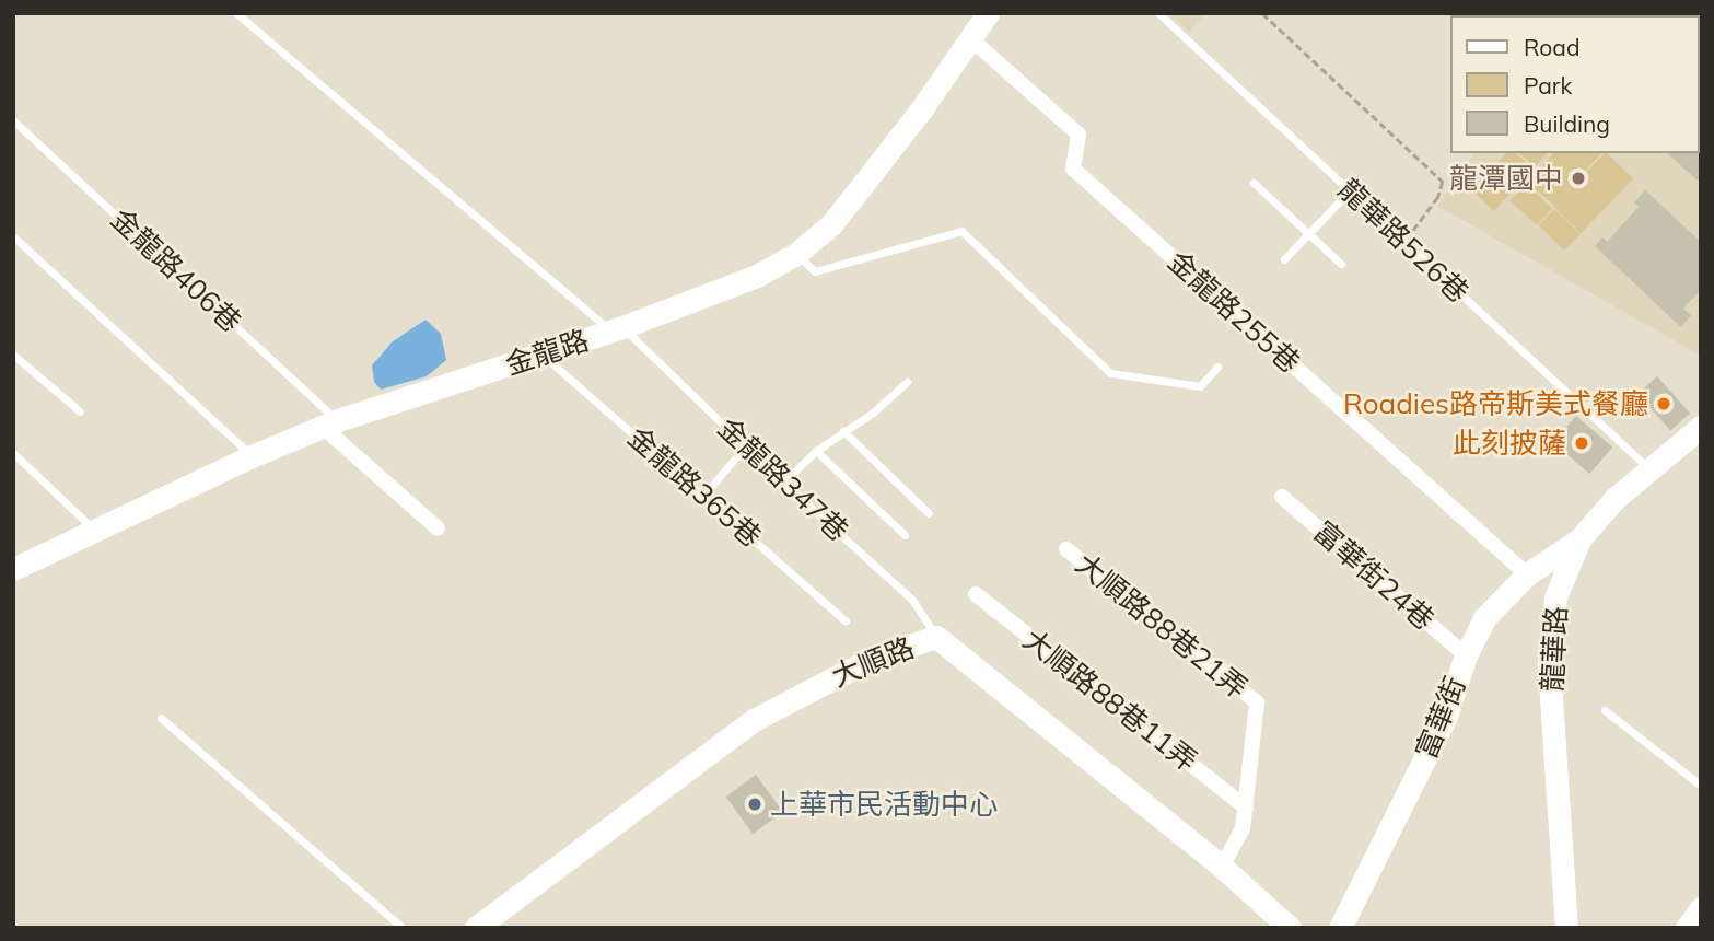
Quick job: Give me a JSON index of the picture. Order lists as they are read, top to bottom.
{
  "streets": {
    "street": [
      "金龍路255巷",
      "金龍路",
      "富華街24巷",
      "大順路88巷21弄",
      "龍華路",
      "大順路",
      "大順路88巷11弄",
      "富華街"
    ],
    "lane": [
      "龍華路526巷",
      "金龍路406巷",
      "金龍路347巷",
      "金龍路365巷"
    ]
  },
  "crossings": [
    ["龍華路526巷", "龍華路"],
    ["金龍路406巷", "金龍路"],
    ["金龍路255巷", "金龍路"],
    ["金龍路255巷", "富華街"],
    ["金龍路", "金龍路347巷"],
    ["金龍路", "金龍路365巷"],
    ["金龍路347巷", "大順路"],
    ["富華街24巷", "富華街"],
    ["大順路88巷21弄", "大順路88巷11弄"],
    ["龍華路", "富華街"]
  ],
  "places": [
    "龍潭國中",
    "Roadies路帝斯美式餐廳",
    "此刻披薩",
    "上華市民活動中心"
  ],
  "legend": ["Road", "Park", "Building"]
}
